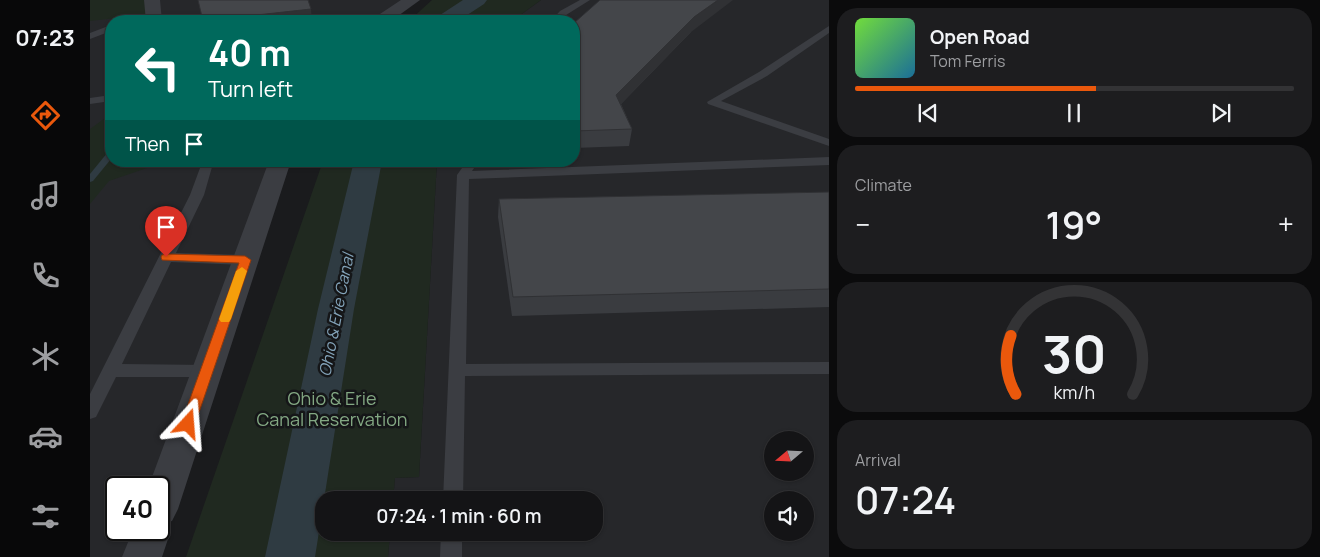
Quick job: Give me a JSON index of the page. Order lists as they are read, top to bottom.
{
  "water": ["Ohio & Erie Canal"],
  "parks": ["Ohio & Erie Canal Reservation"],
  "north": "left",
  "page": {
    "tabs": "07:23",
    "turn": ["40 m", "Turn left"],
    "song": ["Open Road", "Tom Ferris"],
    "then": "Then",
    "tile": [
      "Climate",
      ["Arrival", "07:24"]
    ],
    "heat": ["−", "19°", "+"],
    "limit": "40",
    "trip": "07:24 · 1 min · 60 m",
    "gauge": ["30", "km/h"]
  }
}
